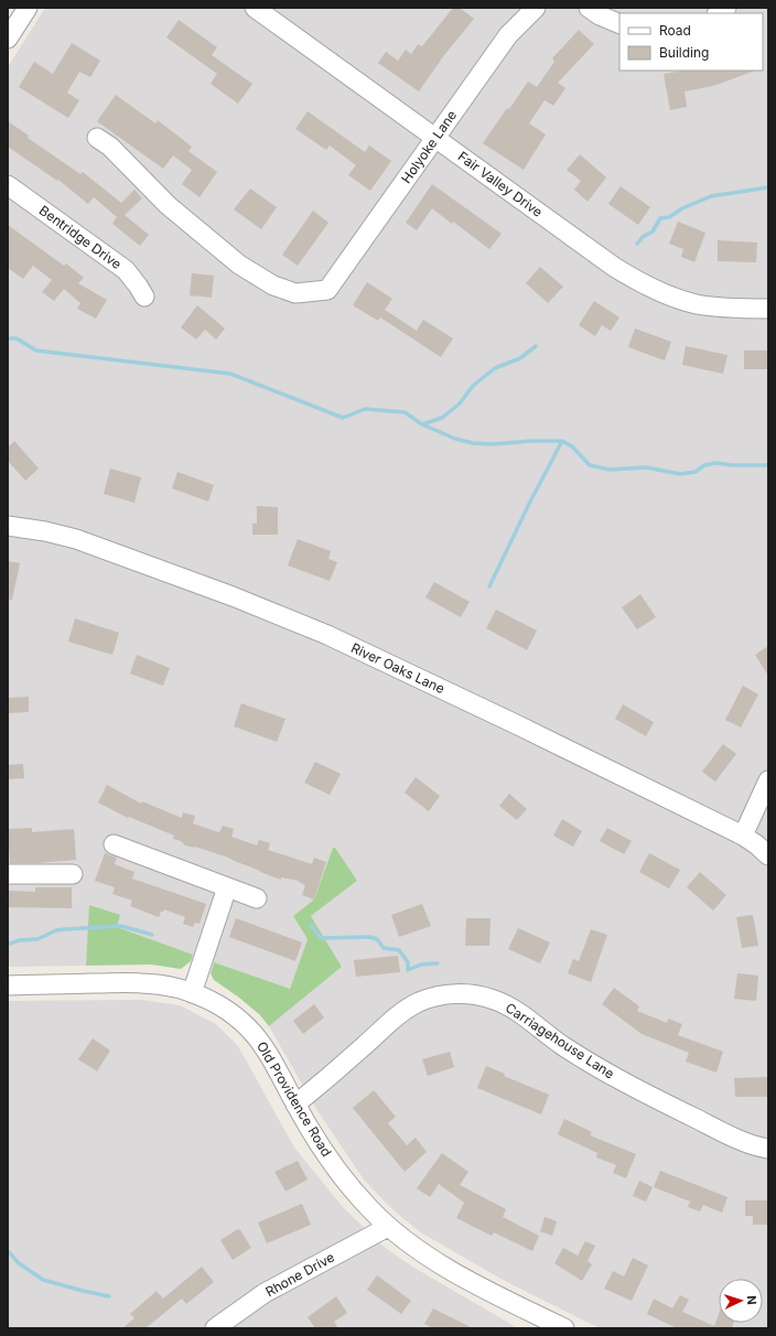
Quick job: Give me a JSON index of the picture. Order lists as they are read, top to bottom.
{
  "streets": {
    "street": [
      "Holyoke Lane",
      "Fair Valley Drive",
      "Bentridge Drive",
      "River Oaks Lane",
      "Carriagehouse Lane",
      "Old Providence Road",
      "Rhone Drive"
    ]
  },
  "crossings": [
    ["Holyoke Lane", "Fair Valley Drive"],
    ["Carriagehouse Lane", "Old Providence Road"],
    ["Old Providence Road", "Rhone Drive"]
  ],
  "legend": ["Road", "Building"],
  "north": "right"
}
